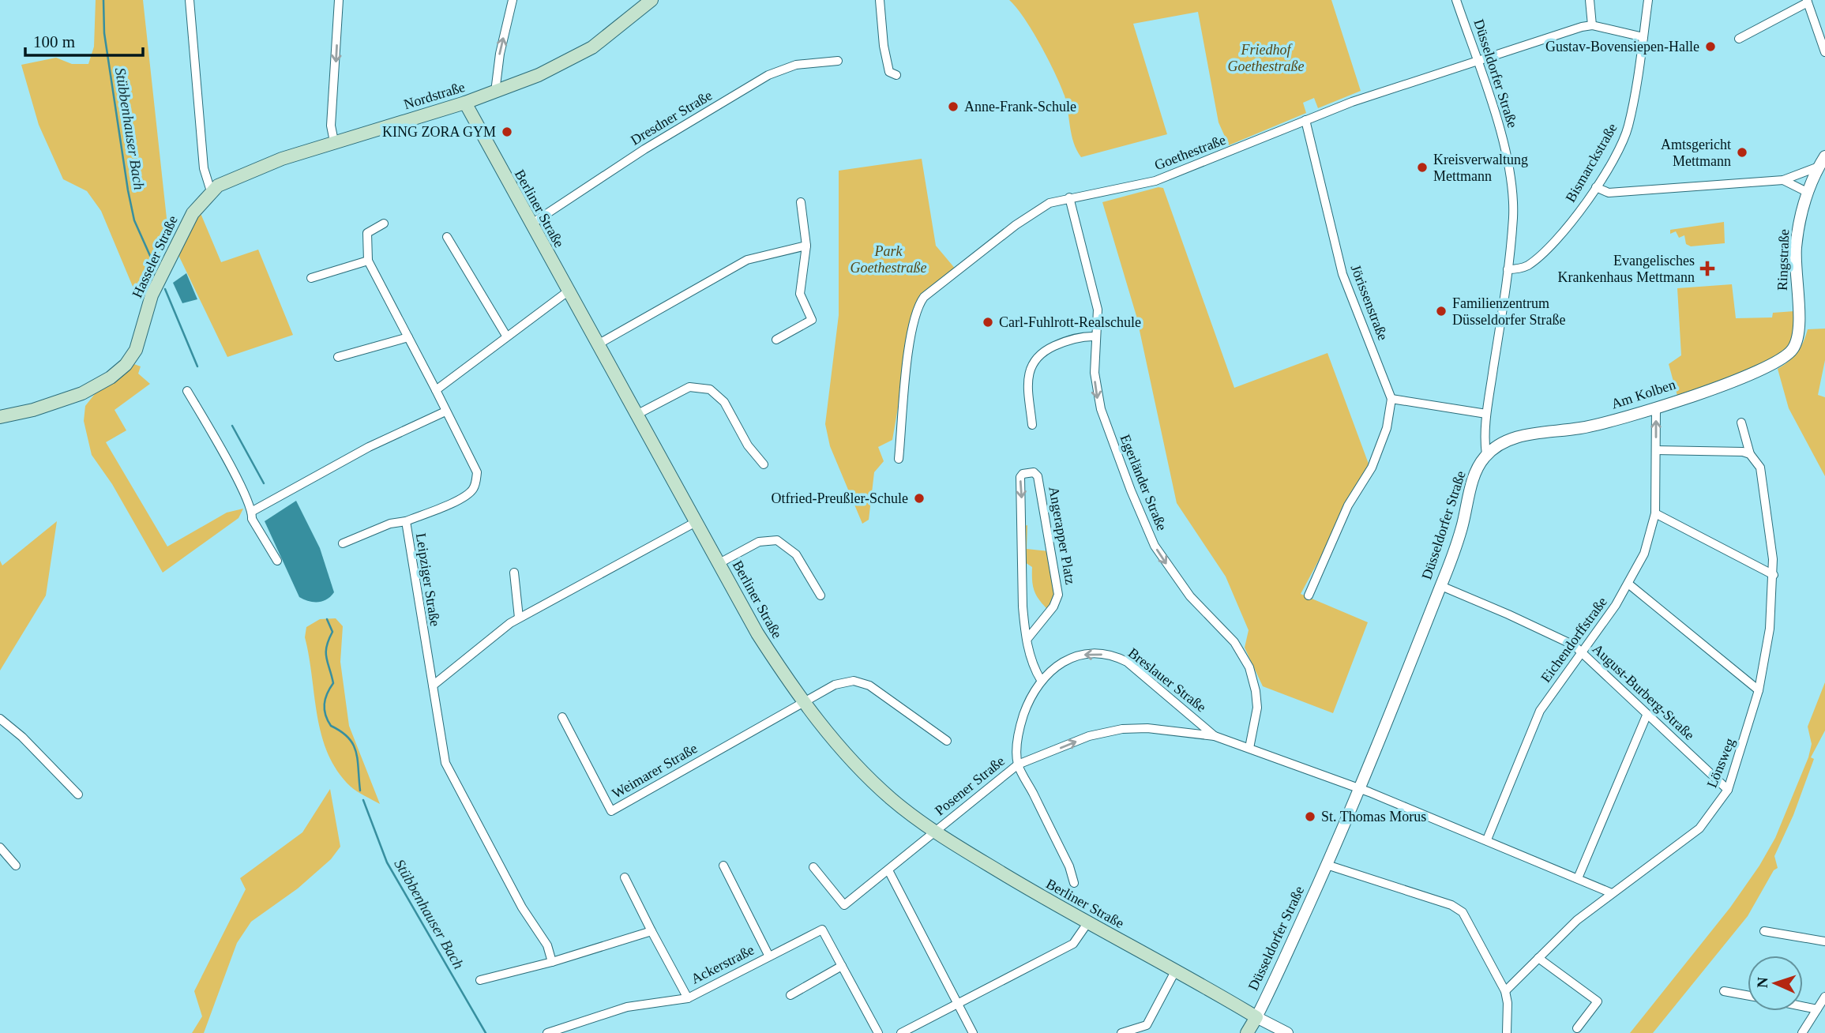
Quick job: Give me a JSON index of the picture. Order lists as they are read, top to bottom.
{
  "streets": {
    "main road": [
      "Düsseldorfer Straße",
      "Nordstraße",
      "Berliner Straße",
      "Hasseler Straße"
    ],
    "street": [
      "Dresdner Straße",
      "Goethestraße",
      "Bismarckstraße",
      "Ringstraße",
      "Jörissenstraße",
      "Am Kolben",
      "Egerländer Straße",
      "Angerapper Platz",
      "Leipziger Straße",
      "Eichendorffstraße",
      "Breslauer Straße",
      "August-Burberg-Straße",
      "Lönsweg",
      "Weimarer Straße",
      "Posener Straße",
      "Ackerstraße"
    ]
  },
  "crossings": [
    ["Düsseldorfer Straße", "Goethestraße"],
    ["Düsseldorfer Straße", "Bismarckstraße"],
    ["Düsseldorfer Straße", "Berliner Straße"],
    ["Düsseldorfer Straße", "Am Kolben"],
    ["Düsseldorfer Straße", "Breslauer Straße"],
    ["Düsseldorfer Straße", "August-Burberg-Straße"],
    ["Nordstraße", "Berliner Straße"],
    ["Nordstraße", "Hasseler Straße"],
    ["Dresdner Straße", "Berliner Straße"],
    ["Goethestraße", "Bismarckstraße"],
    ["Goethestraße", "Jörissenstraße"],
    ["Goethestraße", "Egerländer Straße"],
    ["Berliner Straße", "Weimarer Straße"],
    ["Berliner Straße", "Posener Straße"],
    ["Ringstraße", "Am Kolben"],
    ["Egerländer Straße", "Breslauer Straße"],
    ["Angerapper Platz", "Breslauer Straße"],
    ["Eichendorffstraße", "Breslauer Straße"],
    ["Eichendorffstraße", "August-Burberg-Straße"],
    ["Breslauer Straße", "Lönsweg"],
    ["Breslauer Straße", "Posener Straße"],
    ["August-Burberg-Straße", "Lönsweg"]
  ],
  "one_way": ["Egerländer Straße", "Posener Straße"],
  "water": ["Stübbenhauser Bach"],
  "parks": ["Friedhof Goethestraße", "Park Goethestraße"],
  "places": {
    "other": [
      "Gustav-Bovensiepen-Halle",
      "Anne-Frank-Schule",
      "KING ZORA GYM",
      "Amtsgericht Mettmann",
      "Kreisverwaltung Mettmann",
      "Familienzentrum Düsseldorfer Straße",
      "Carl-Fuhlrott-Realschule",
      "Otfried-Preußler-Schule",
      "St. Thomas Morus"
    ],
    "health": ["Evangelisches Krankenhaus Mettmann"]
  },
  "scale_bar": "100 m",
  "north": "left"
}
